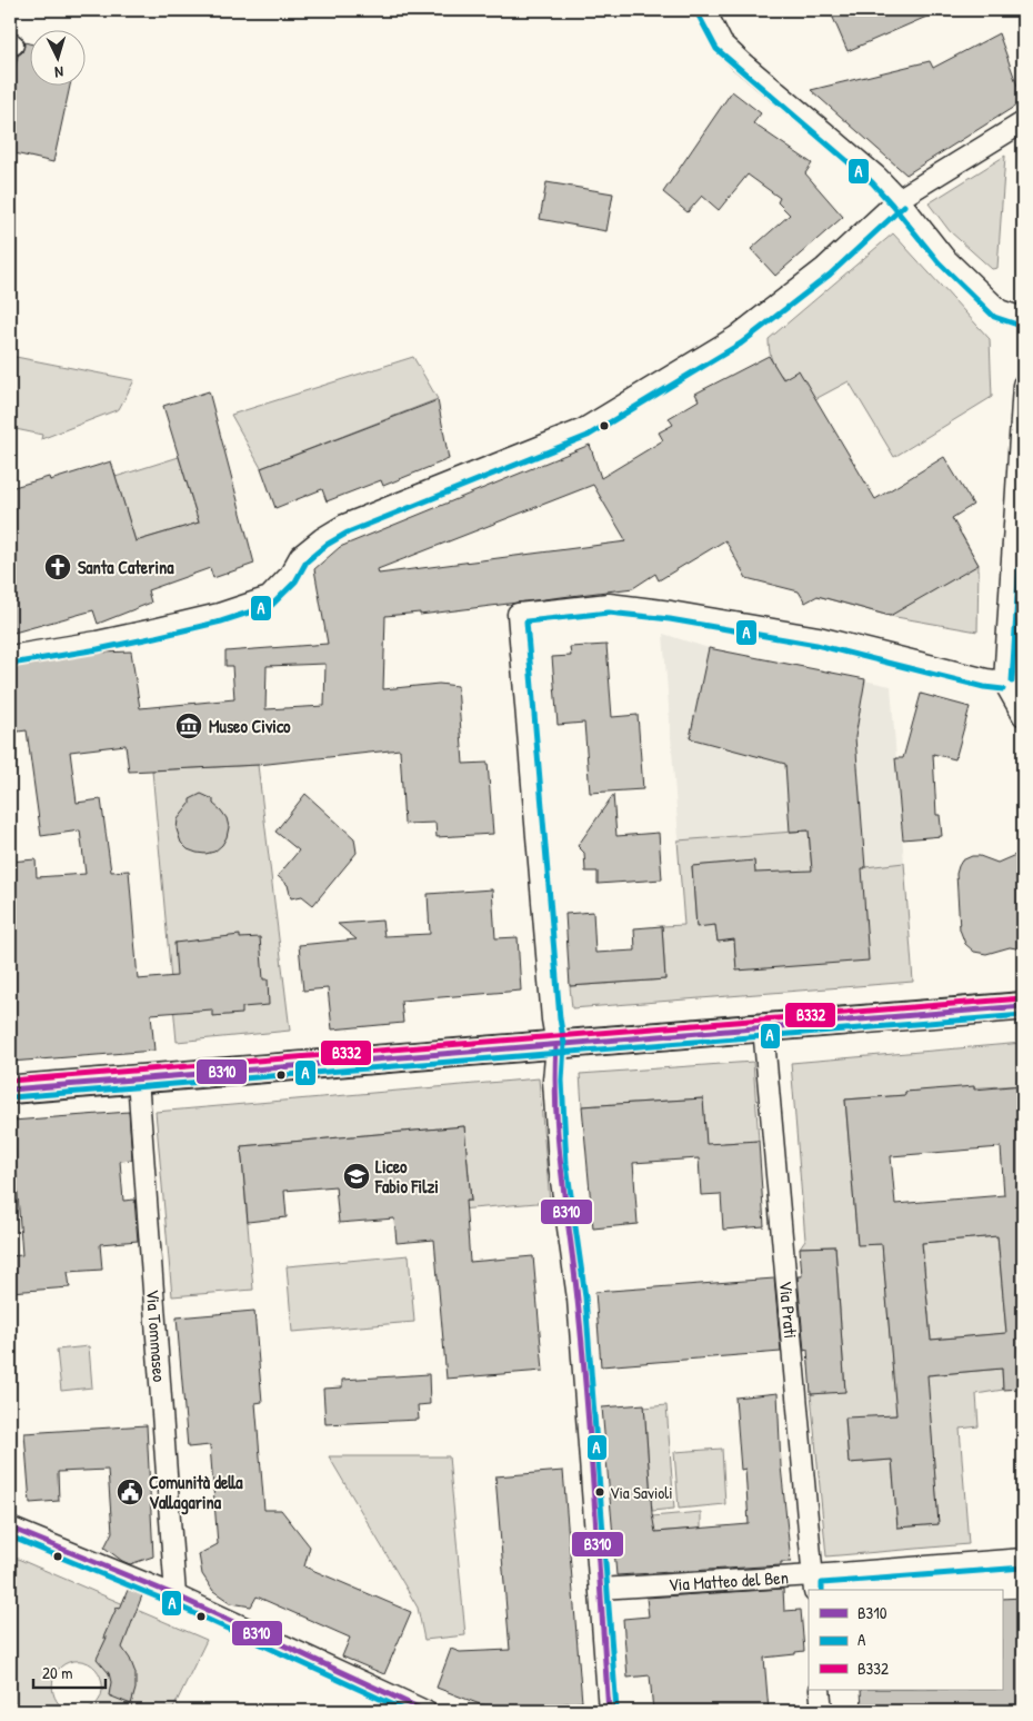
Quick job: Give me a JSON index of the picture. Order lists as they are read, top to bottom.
{
  "streets": {
    "street": ["Via Prati", "Via Tommaseo", "Via Matteo del Ben"]
  },
  "crossings": [
    ["Via Prati", "Via Matteo del Ben"]
  ],
  "places": {
    "church": ["Santa Caterina"],
    "museum": ["Museo Civico"],
    "school or university": ["Liceo Fabio Filzi"],
    "public building": ["Comunità della Vallagarina"],
    "other": ["Via Savioli"]
  },
  "lines": ["transit line A", "transit line B332", "transit line B310"],
  "legend": ["B310", "A", "B332"],
  "scale_bar": "20 m",
  "north": "bottom"
}
